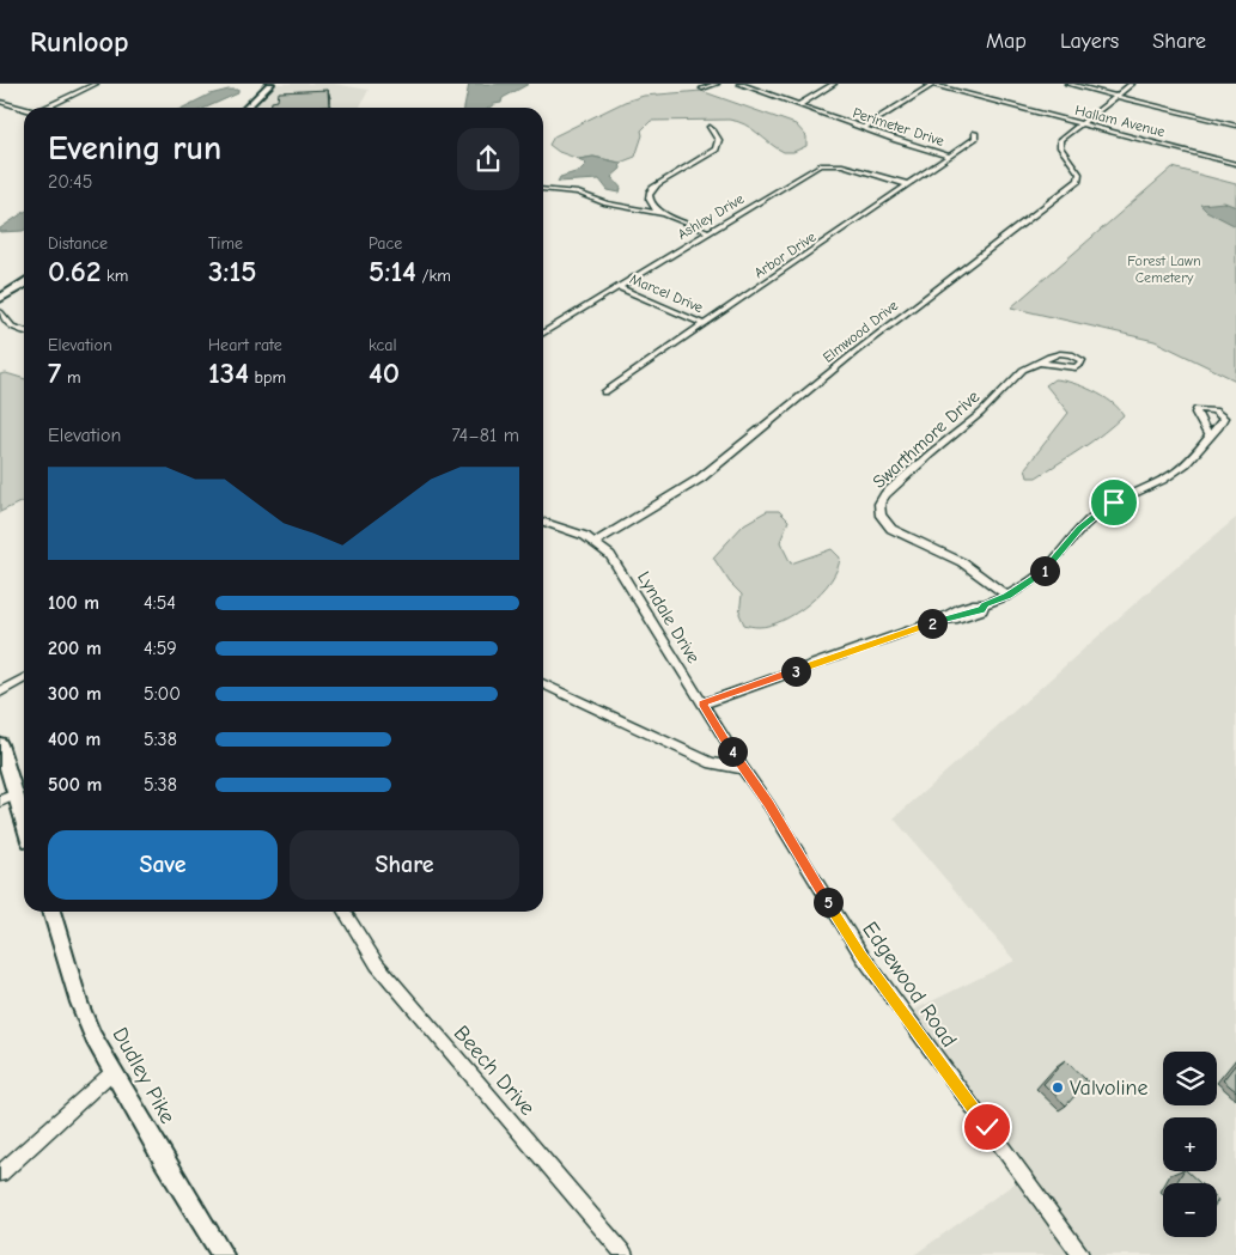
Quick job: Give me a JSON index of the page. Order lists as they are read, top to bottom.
{
  "streets": {
    "street": [
      "Hallam Avenue",
      "Perimeter Drive",
      "Ashley Drive",
      "Arbor Drive",
      "Marcel Drive",
      "Elmwood Drive",
      "Swarthmore Drive",
      "Lyndale Drive",
      "Edgewood Road",
      "Beech Drive",
      "Dudley Pike"
    ]
  },
  "crossings": [
    ["Hallam Avenue", "Elmwood Drive"],
    ["Perimeter Drive", "Arbor Drive"],
    ["Ashley Drive", "Arbor Drive"],
    ["Ashley Drive", "Marcel Drive"],
    ["Arbor Drive", "Marcel Drive"],
    ["Elmwood Drive", "Lyndale Drive"],
    ["Lyndale Drive", "Edgewood Road"]
  ],
  "parks": ["Forest Lawn Cemetery"],
  "places": ["Valvoline"],
  "page": {
    "header": "Runloop",
    "nav": ["Map", "Layers", "Share"],
    "heading": ["Evening run", "20:45"],
    "stats": [
      ["Distance", "0.62 km"],
      ["Time", "3:15"],
      ["Pace", "5:14 /km"],
      ["Elevation", "7 m"],
      ["Heart rate", "134 bpm"],
      ["kcal", "40"]
    ],
    "chart": ["Elevation", "74–81 m"],
    "pins": [
      "1",
      "2",
      "3",
      "4",
      "5"
    ],
    "list": [
      {
        "name": "100 m",
        "note": "4:54"
      },
      {
        "name": "200 m",
        "note": "4:59"
      },
      {
        "name": "300 m",
        "note": "5:00"
      },
      {
        "name": "400 m",
        "note": "5:38"
      },
      {
        "name": "500 m",
        "note": "5:38"
      }
    ],
    "buttons": ["Save", "Share"],
    "map_buttons": ["+", "−"]
  }
}
